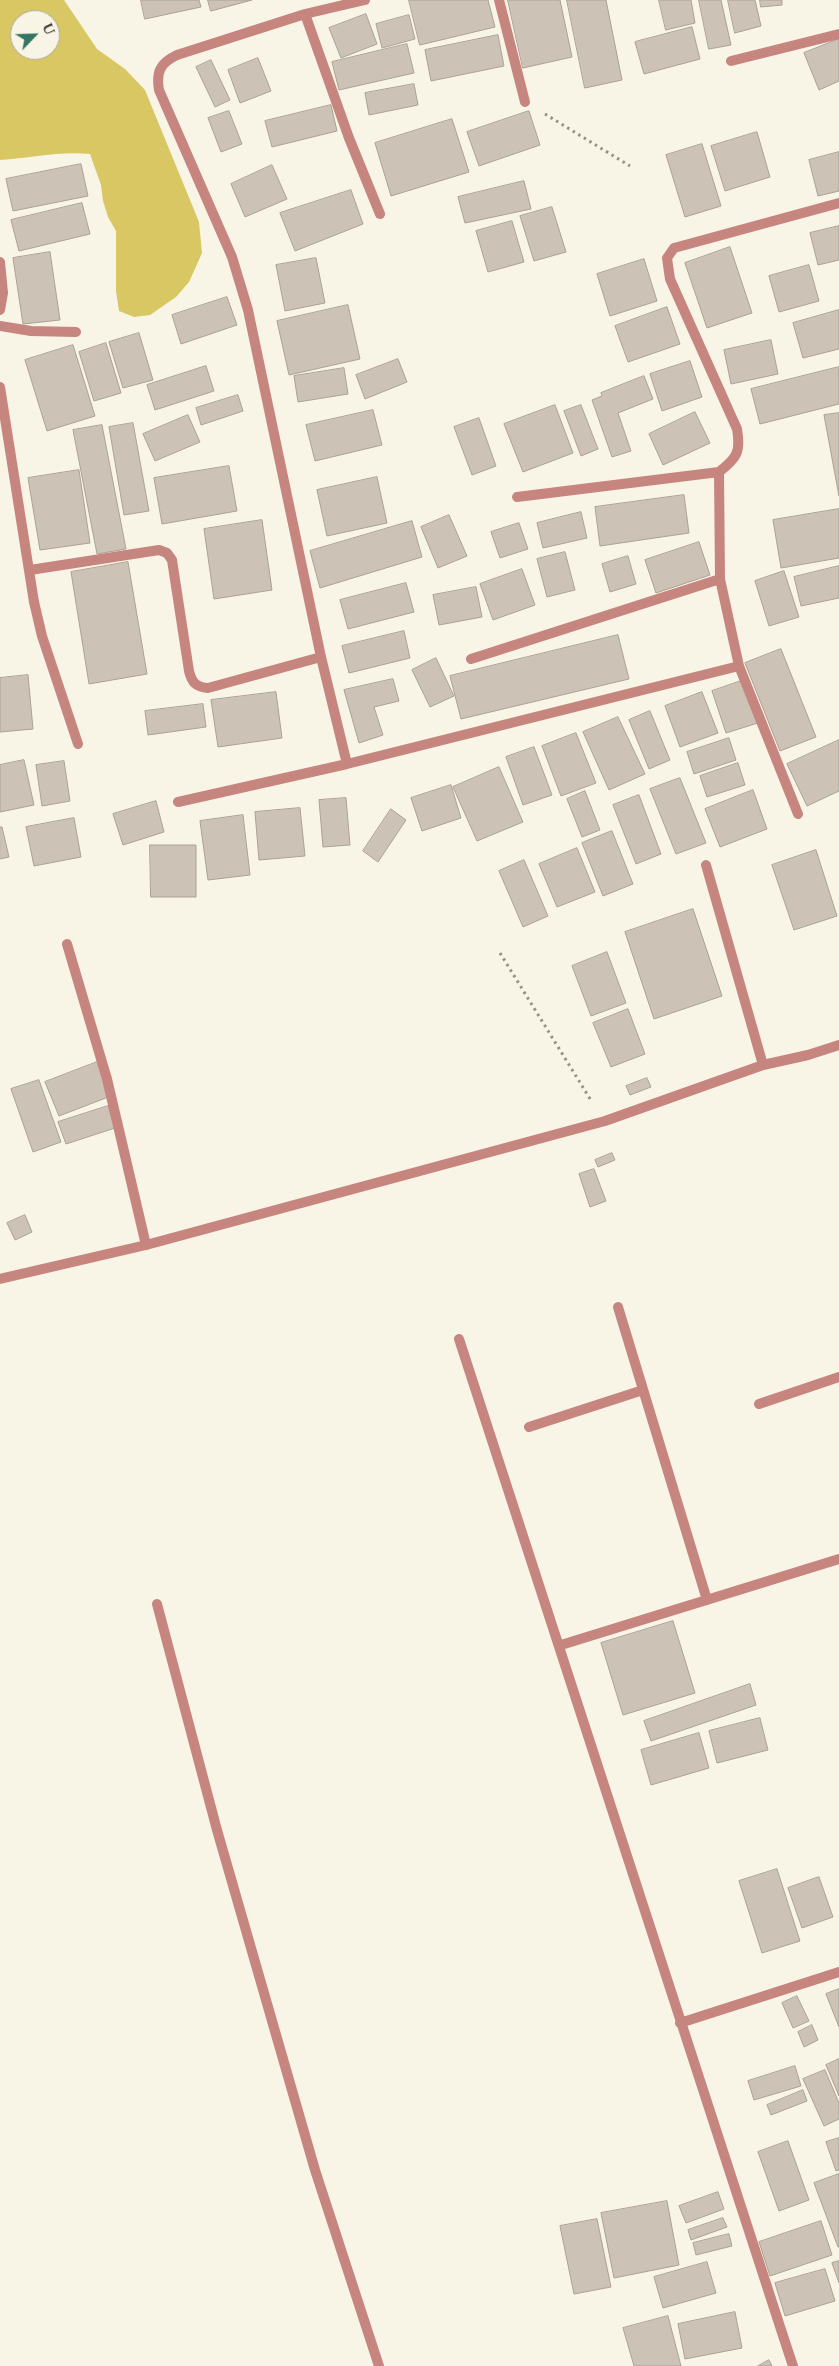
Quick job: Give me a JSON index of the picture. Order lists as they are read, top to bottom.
{
  "north": "top right"
}
